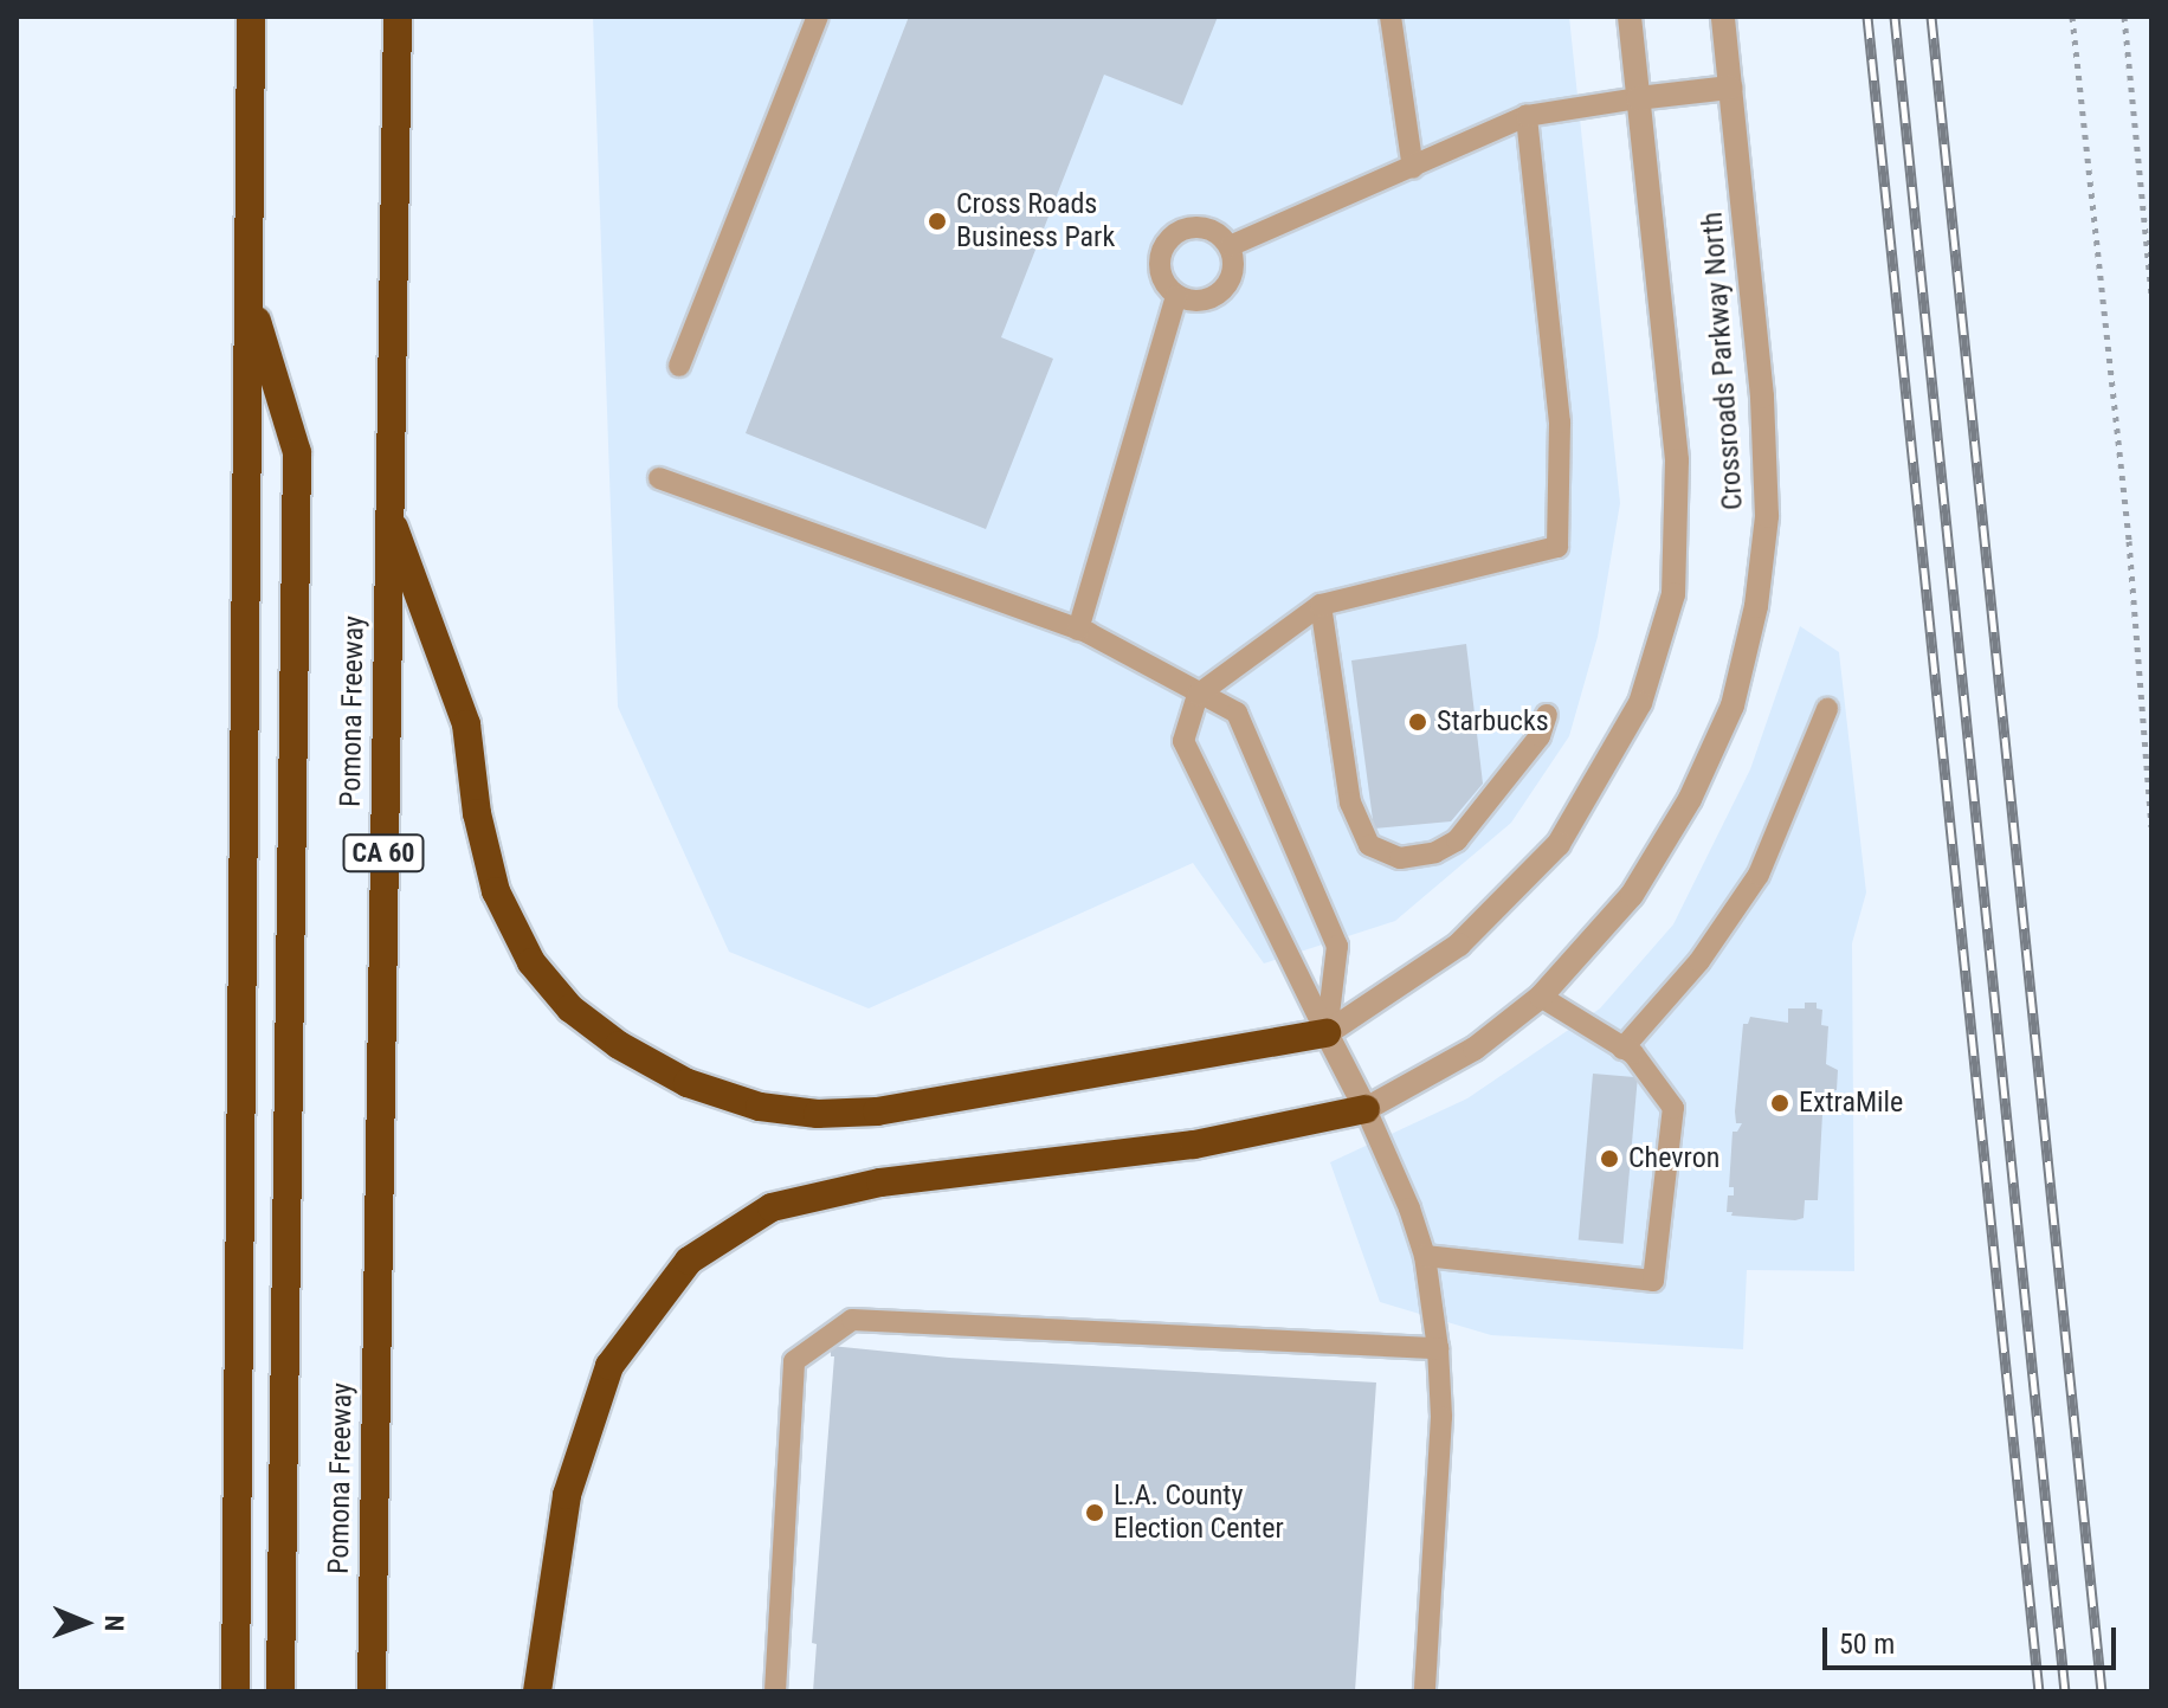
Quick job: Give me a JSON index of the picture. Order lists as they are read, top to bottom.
{
  "streets": {
    "highway": ["Pomona Freeway", "CA 60"],
    "street": ["Crossroads Parkway North"]
  },
  "places": [
    "Cross Roads Business Park",
    "Starbucks",
    "ExtraMile",
    "Chevron",
    "L.A. County Election Center"
  ],
  "scale_bar": "50 m",
  "north": "right"
}
